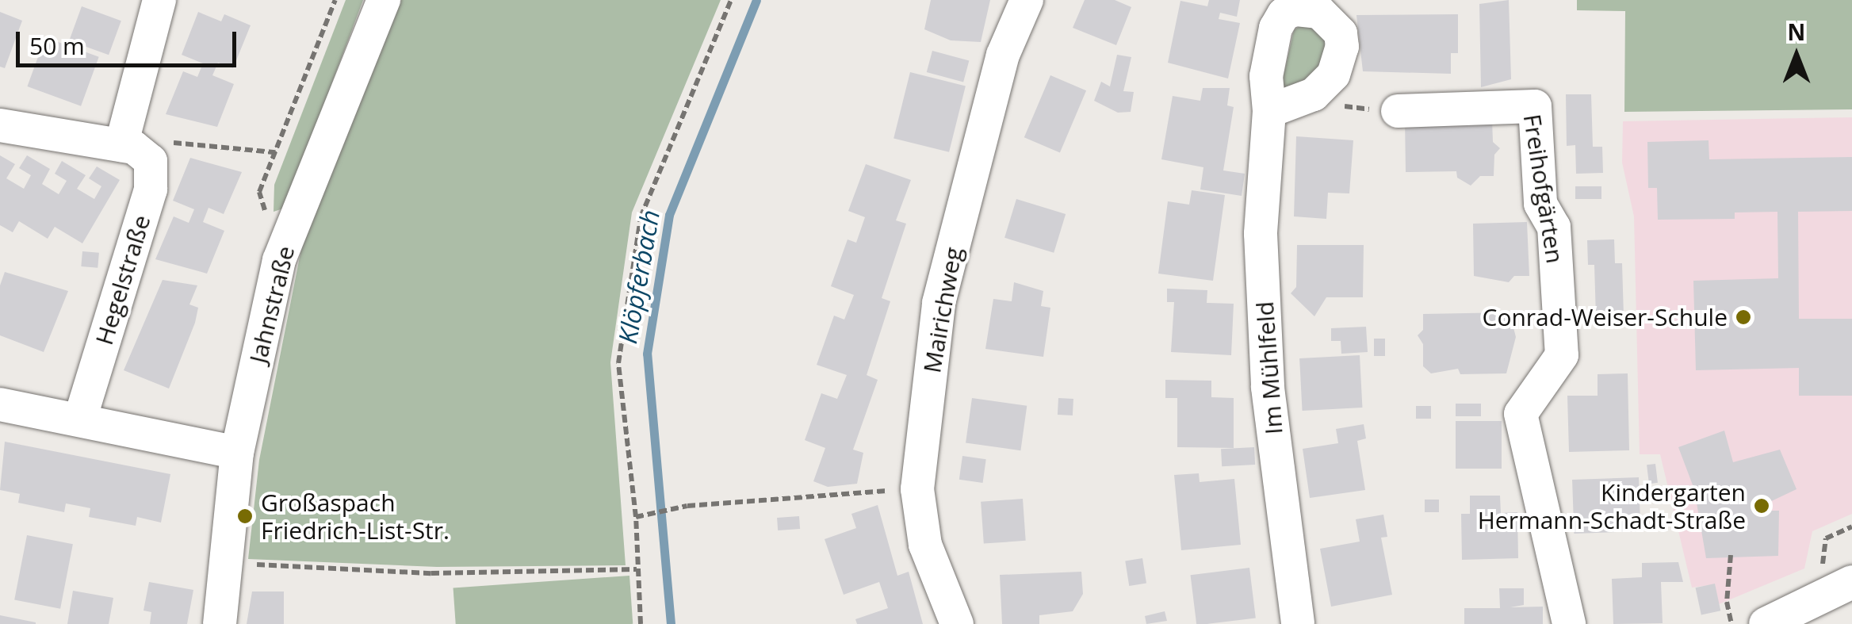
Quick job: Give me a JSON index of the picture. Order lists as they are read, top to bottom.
{
  "streets": {
    "street": [
      "Freihofgärten",
      "Hegelstraße",
      "Jahnstraße",
      "Mairichweg",
      "Im Mühlfeld"
    ]
  },
  "water": ["Klöpferbach"],
  "places": ["Conrad-Weiser-Schule", "Kindergarten Hermann-Schadt-Straße", "Großaspach Friedrich-List-Str."],
  "scale_bar": "50 m",
  "north": "top"
}
